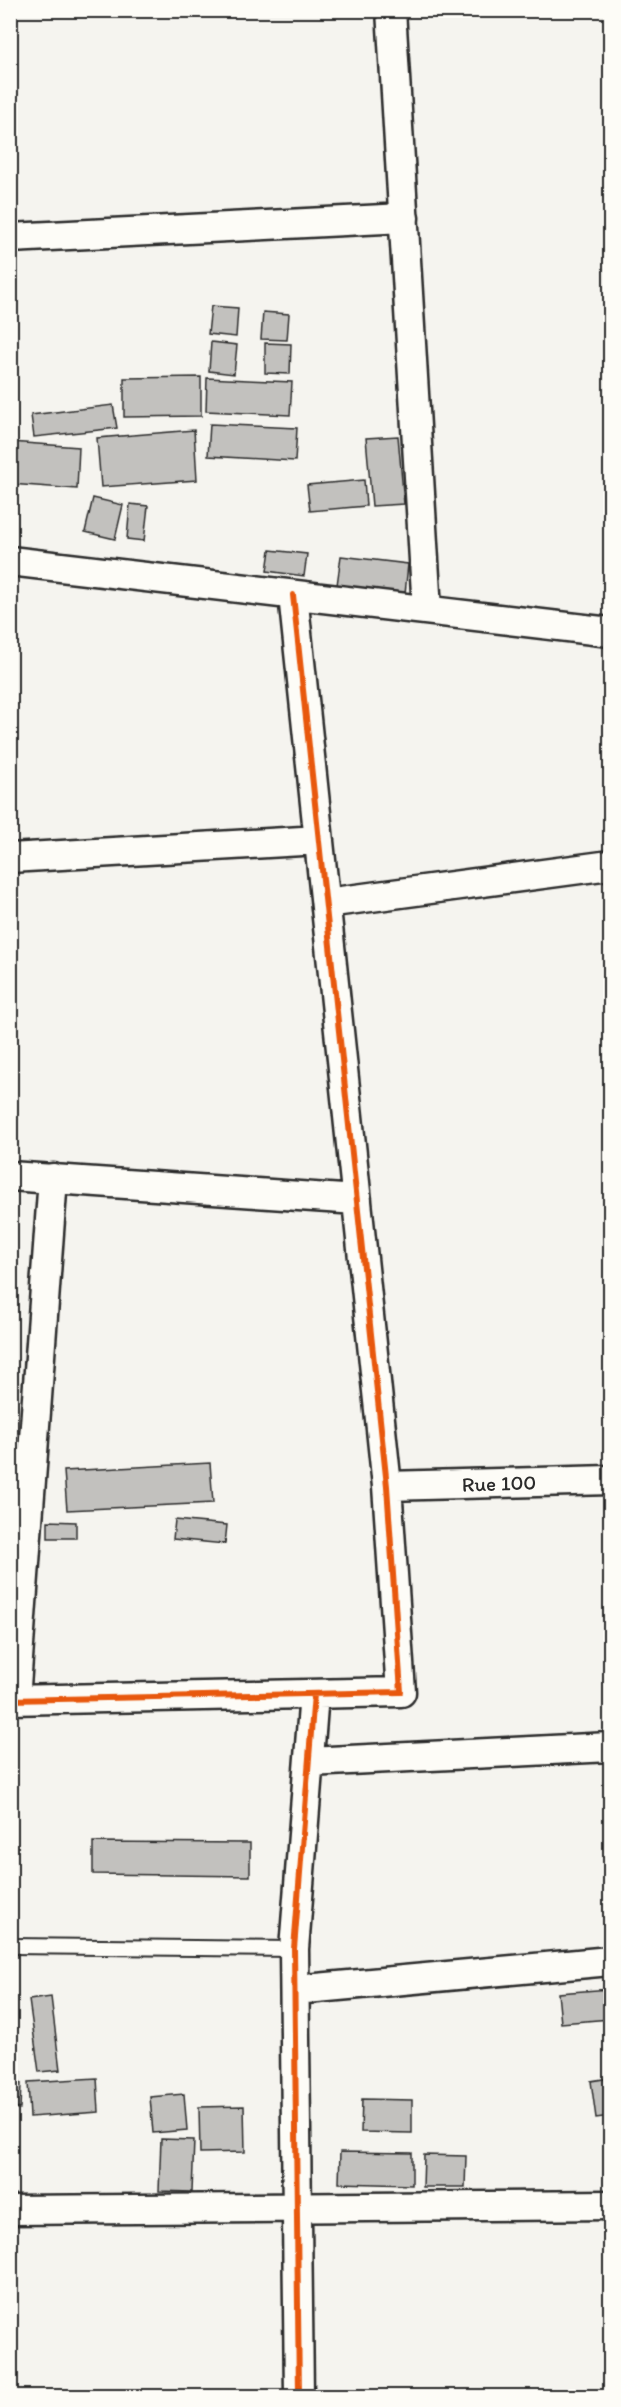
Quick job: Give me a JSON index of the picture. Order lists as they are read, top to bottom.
{
  "streets": {
    "street": ["Rue 100"]
  }
}
